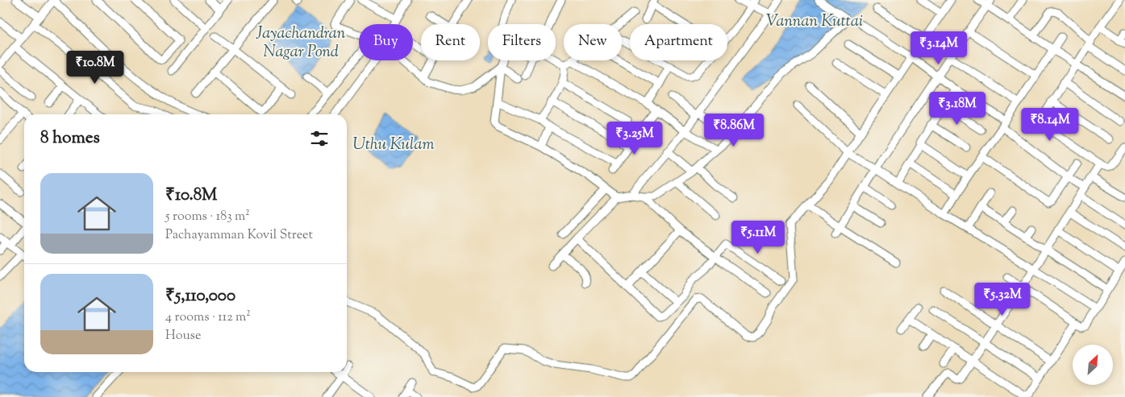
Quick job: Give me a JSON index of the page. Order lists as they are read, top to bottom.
{
  "water": ["Vannan Kuttai", "Jayachandran Nagar Pond", "Uthu Kulam"],
  "north": "top right",
  "page": {
    "chip": [
      "Buy",
      "Rent",
      "Filters",
      "New",
      "Apartment"
    ],
    "price": [
      "₹3.14M",
      "₹10.8M",
      "₹3.18M",
      "₹8.14M",
      "₹8.86M",
      "₹3.25M",
      "₹5.11M",
      "₹5.32M"
    ],
    "heading": "8 homes",
    "list": [
      {
        "name": "₹10.8M",
        "note": "5 rooms · 183 m² · Pachayamman Kovil Street"
      },
      {
        "name": "₹5,110,000",
        "note": "4 rooms · 112 m² · House"
      }
    ]
  }
}
